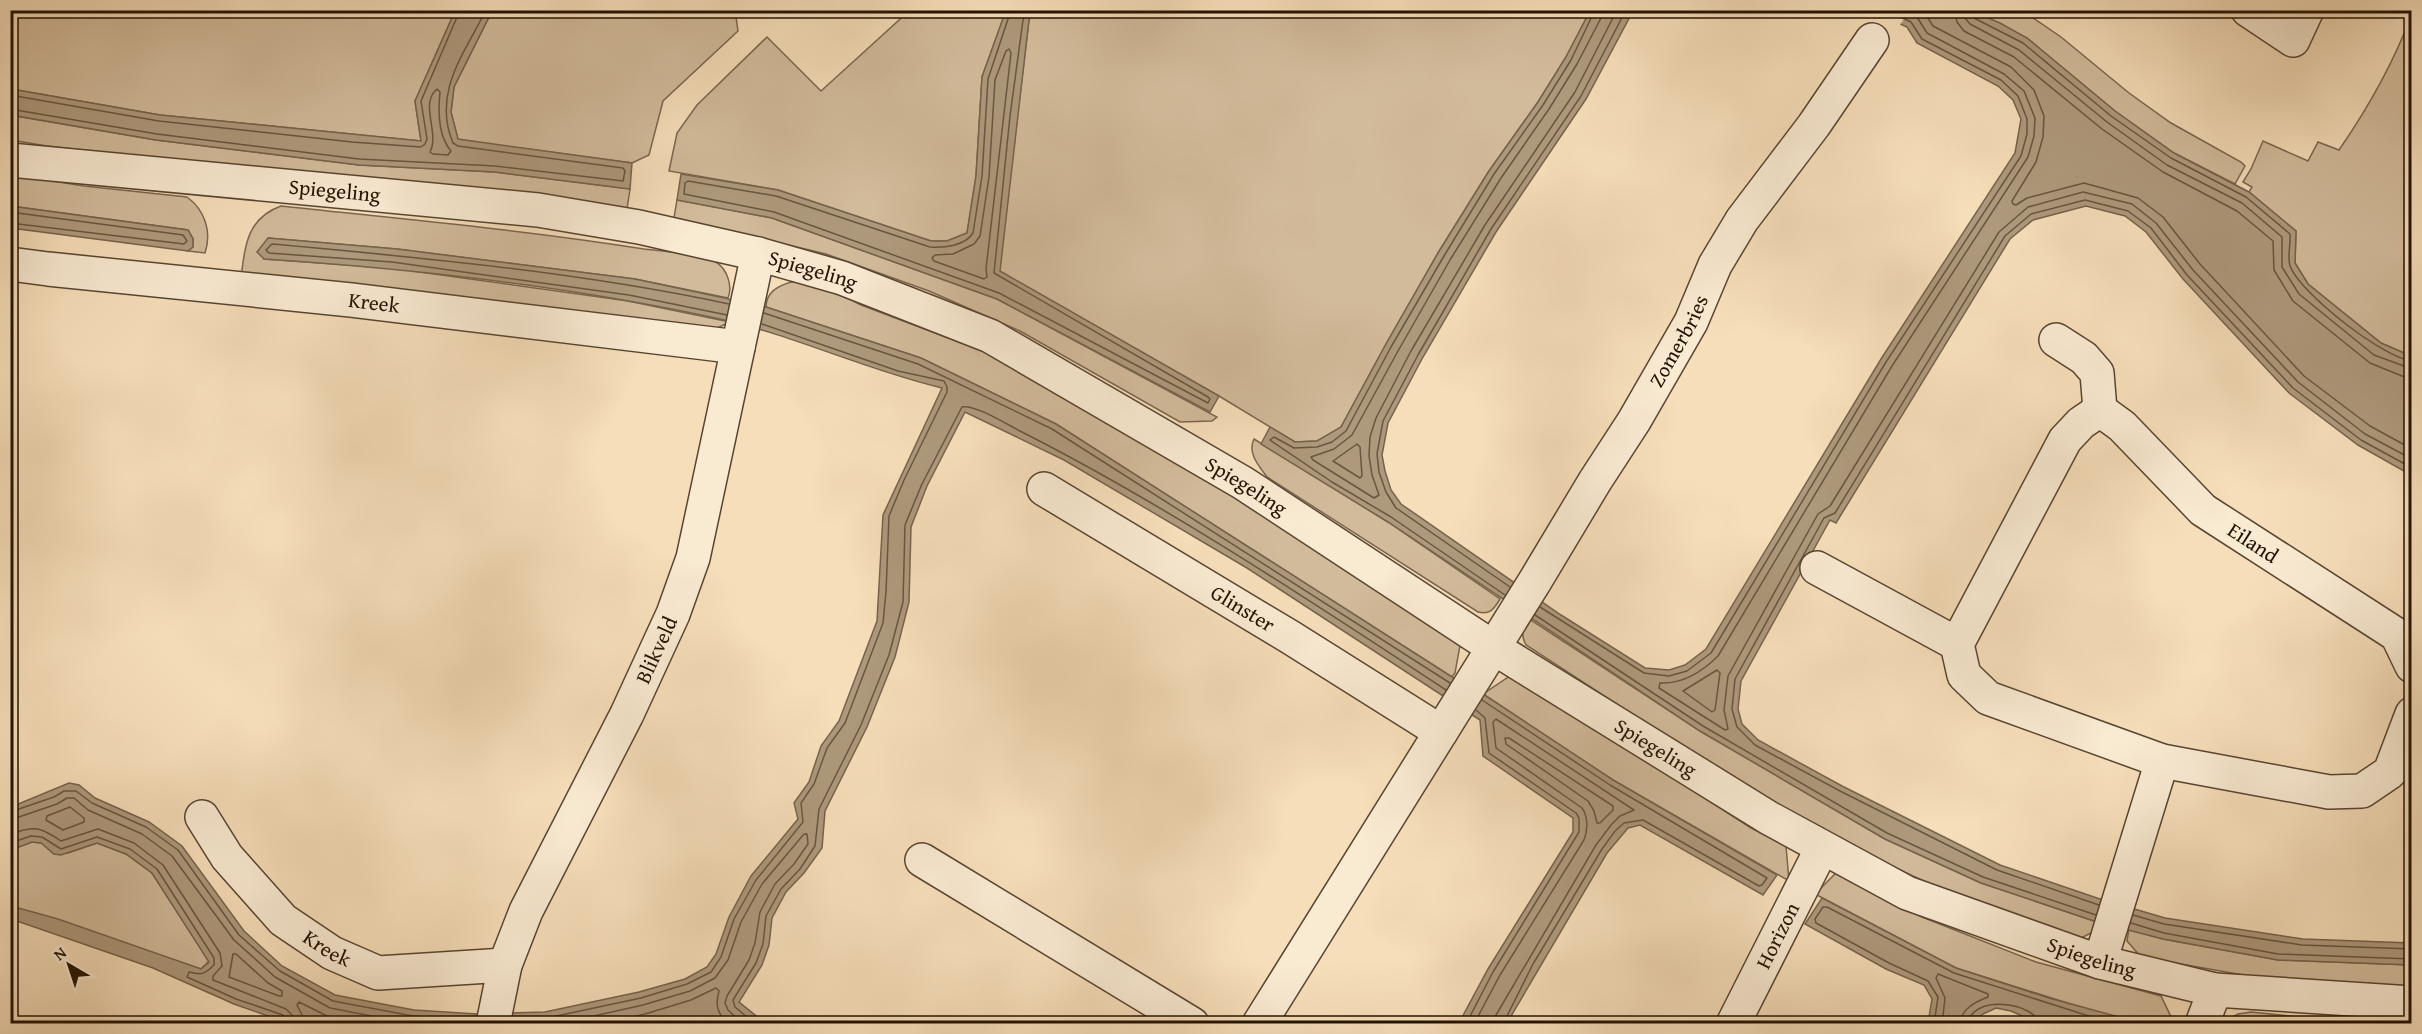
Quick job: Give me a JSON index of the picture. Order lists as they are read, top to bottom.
{
  "streets": {
    "street": [
      "Spiegeling",
      "Kreek",
      "Zomerbries",
      "Eiland",
      "Glinster",
      "Blikveld",
      "Horizon"
    ]
  },
  "crossings": [
    ["Spiegeling", "Zomerbries"],
    ["Spiegeling", "Blikveld"],
    ["Spiegeling", "Horizon"],
    ["Kreek", "Blikveld"]
  ],
  "north": "top left"
}
